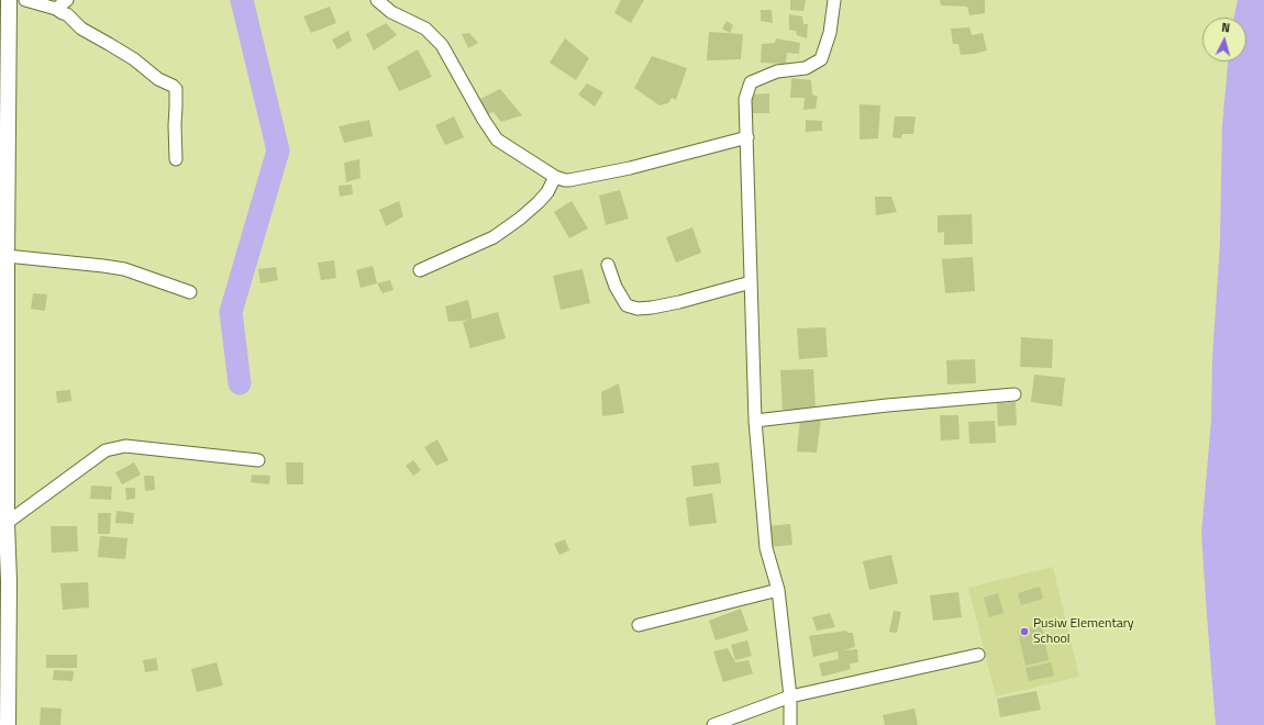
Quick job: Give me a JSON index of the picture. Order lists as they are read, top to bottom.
{
  "places": ["Pusiw Elementary School"],
  "north": "top"
}
